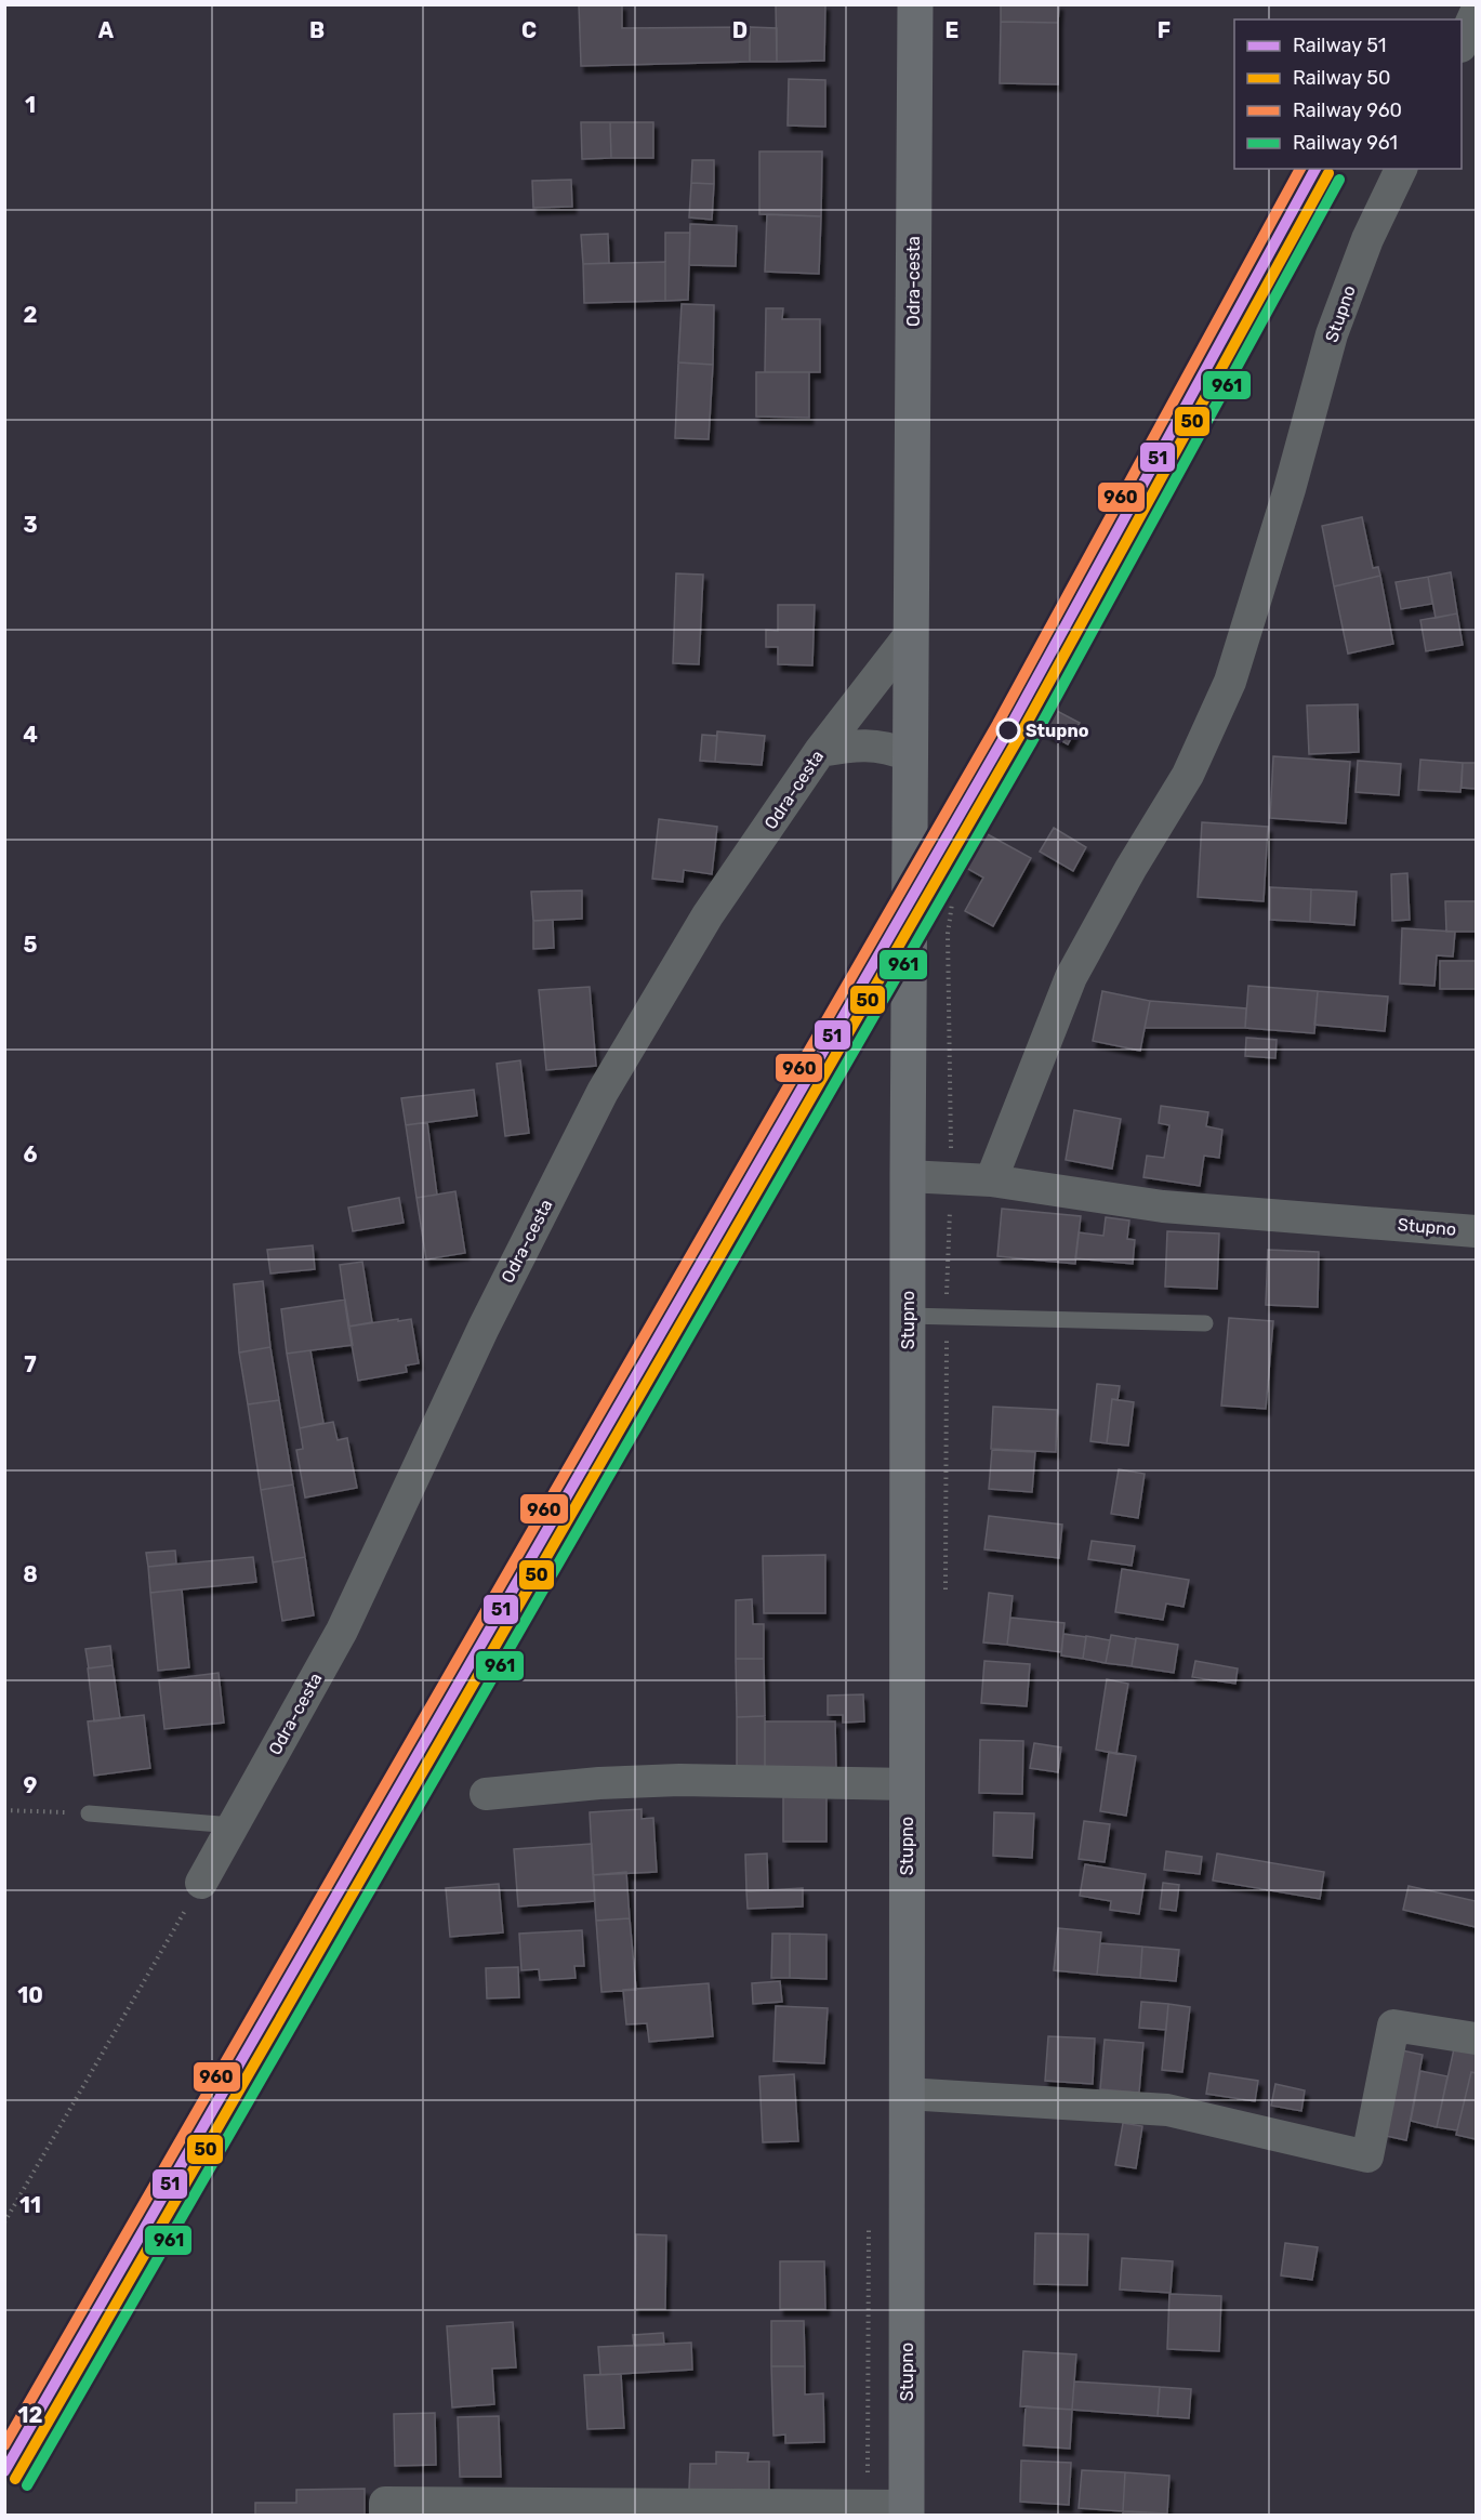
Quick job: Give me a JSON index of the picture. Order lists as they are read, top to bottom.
{
  "streets": {
    "main road": ["Odra-cesta", "Stupno"]
  },
  "crossings": [
    ["Odra-cesta", "Stupno"]
  ],
  "places": ["Stupno"],
  "lines": [
    "rail line 51",
    "rail line 960",
    "rail line 50",
    "rail line 961"
  ],
  "legend": [
    "Railway 51",
    "Railway 50",
    "Railway 960",
    "Railway 961"
  ],
  "grid": {
    "columns": [
      "A",
      "B",
      "C",
      "D",
      "E",
      "F"
    ],
    "rows": [
      "1",
      "2",
      "3",
      "4",
      "5",
      "6",
      "7",
      "8",
      "9",
      "10",
      "11",
      "12"
    ]
  }
}
